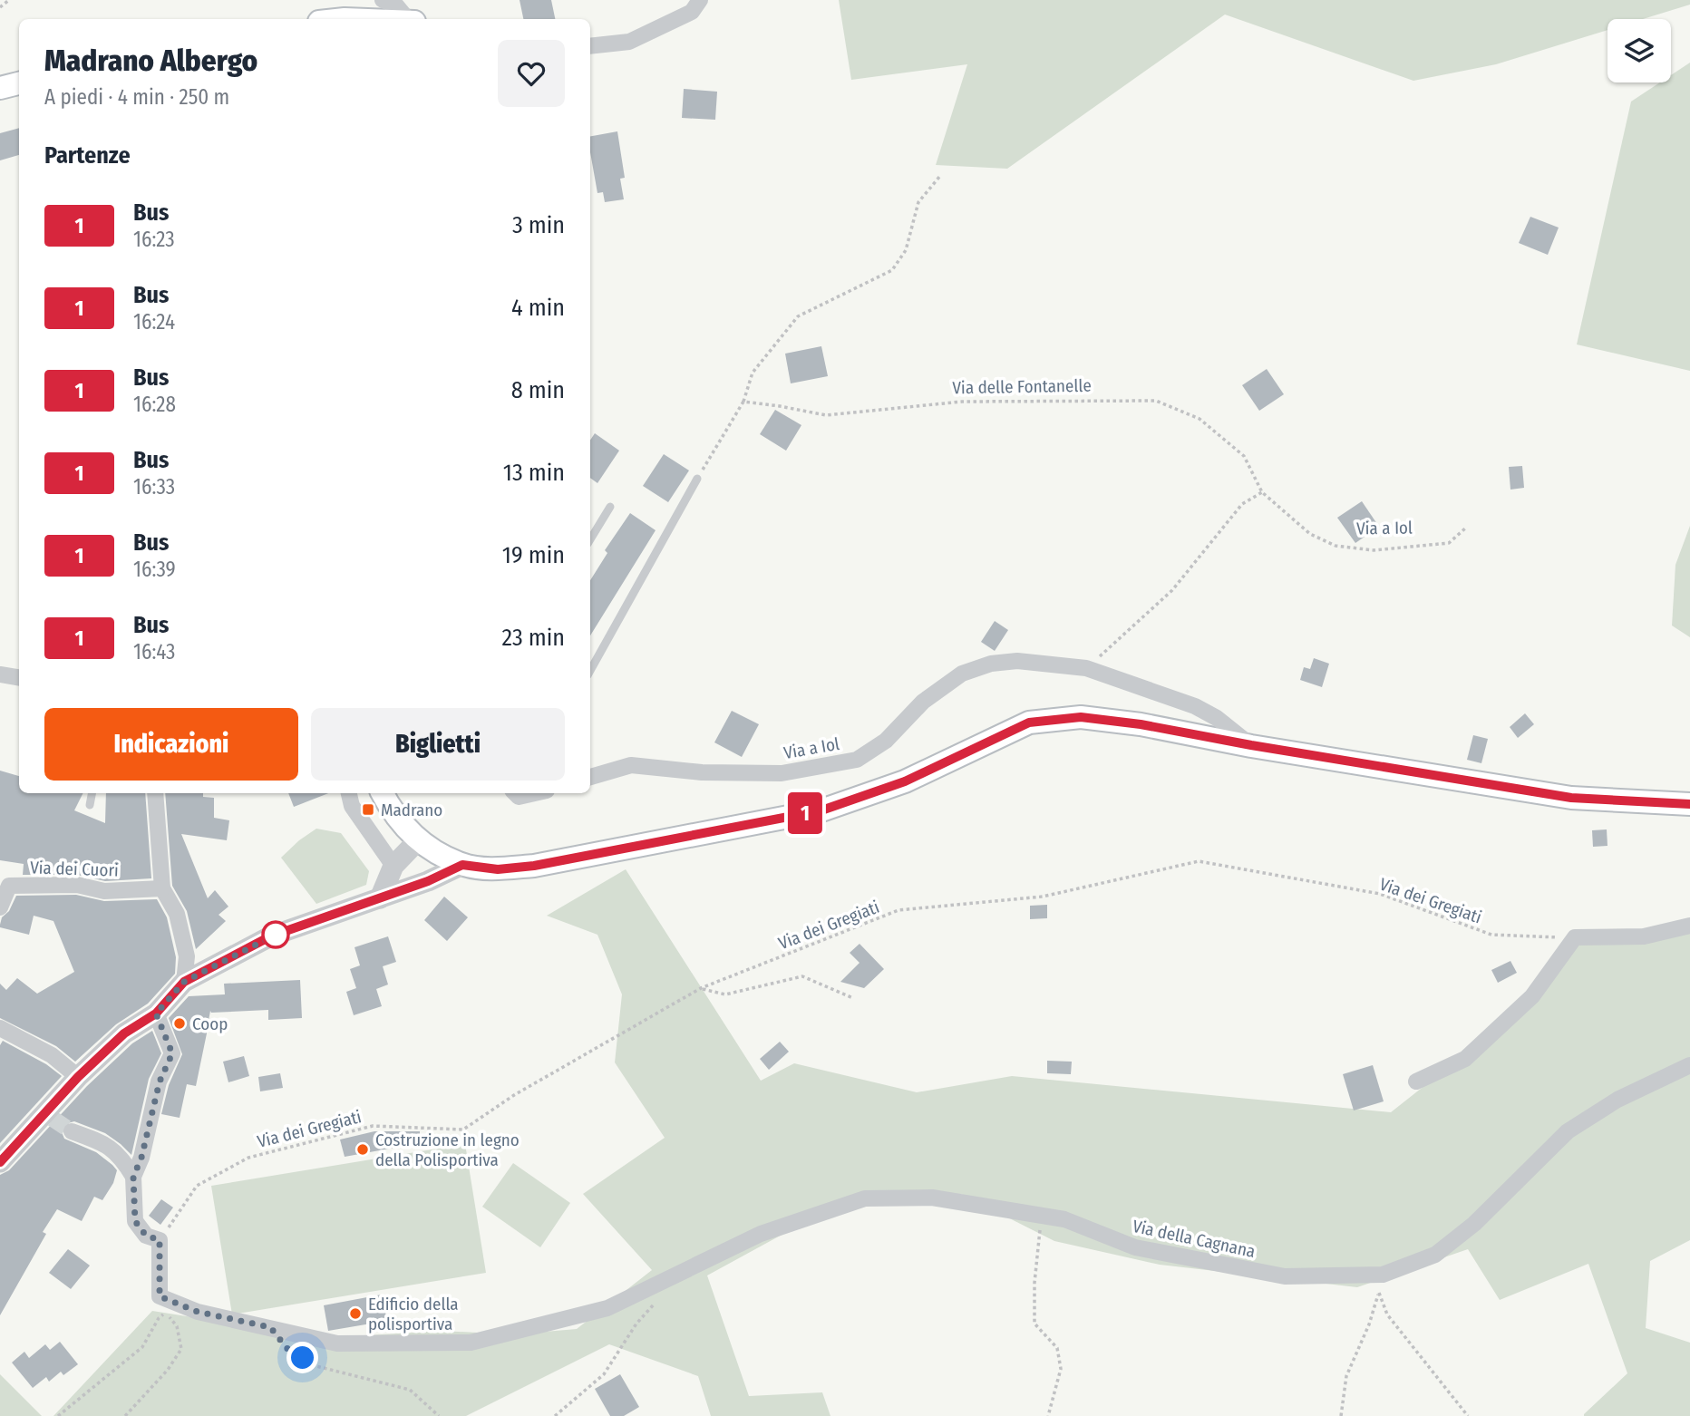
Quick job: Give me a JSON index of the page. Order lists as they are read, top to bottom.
{
  "streets": {
    "street": ["Via a Iol", "Via dei Cuori", "Via della Cagnana"],
    "path": ["Via delle Fontanelle", "Via dei Gregiati"]
  },
  "crossings": [
    ["Via delle Fontanelle", "Via a Iol"],
    ["Via dei Gregiati", "Via della Cagnana"]
  ],
  "places": {
    "transit": ["Madrano"],
    "other": ["Coop", "Costruzione in legno della Polisportiva", "Edificio della polisportiva"]
  },
  "lines": ["bus line 1"],
  "page": {
    "on_map": "1",
    "heading": [
      ["Madrano Albergo", "A piedi · 4 min · 250 m"],
      "Partenze"
    ],
    "list": [
      {
        "mark": "1",
        "name": "Bus",
        "note": "16:23",
        "value": "3 min"
      },
      {
        "mark": "1",
        "name": "Bus",
        "note": "16:24",
        "value": "4 min"
      },
      {
        "mark": "1",
        "name": "Bus",
        "note": "16:28",
        "value": "8 min"
      },
      {
        "mark": "1",
        "name": "Bus",
        "note": "16:33",
        "value": "13 min"
      },
      {
        "mark": "1",
        "name": "Bus",
        "note": "16:39",
        "value": "19 min"
      },
      {
        "mark": "1",
        "name": "Bus",
        "note": "16:43",
        "value": "23 min"
      }
    ],
    "buttons": ["Indicazioni", "Biglietti"]
  }
}
